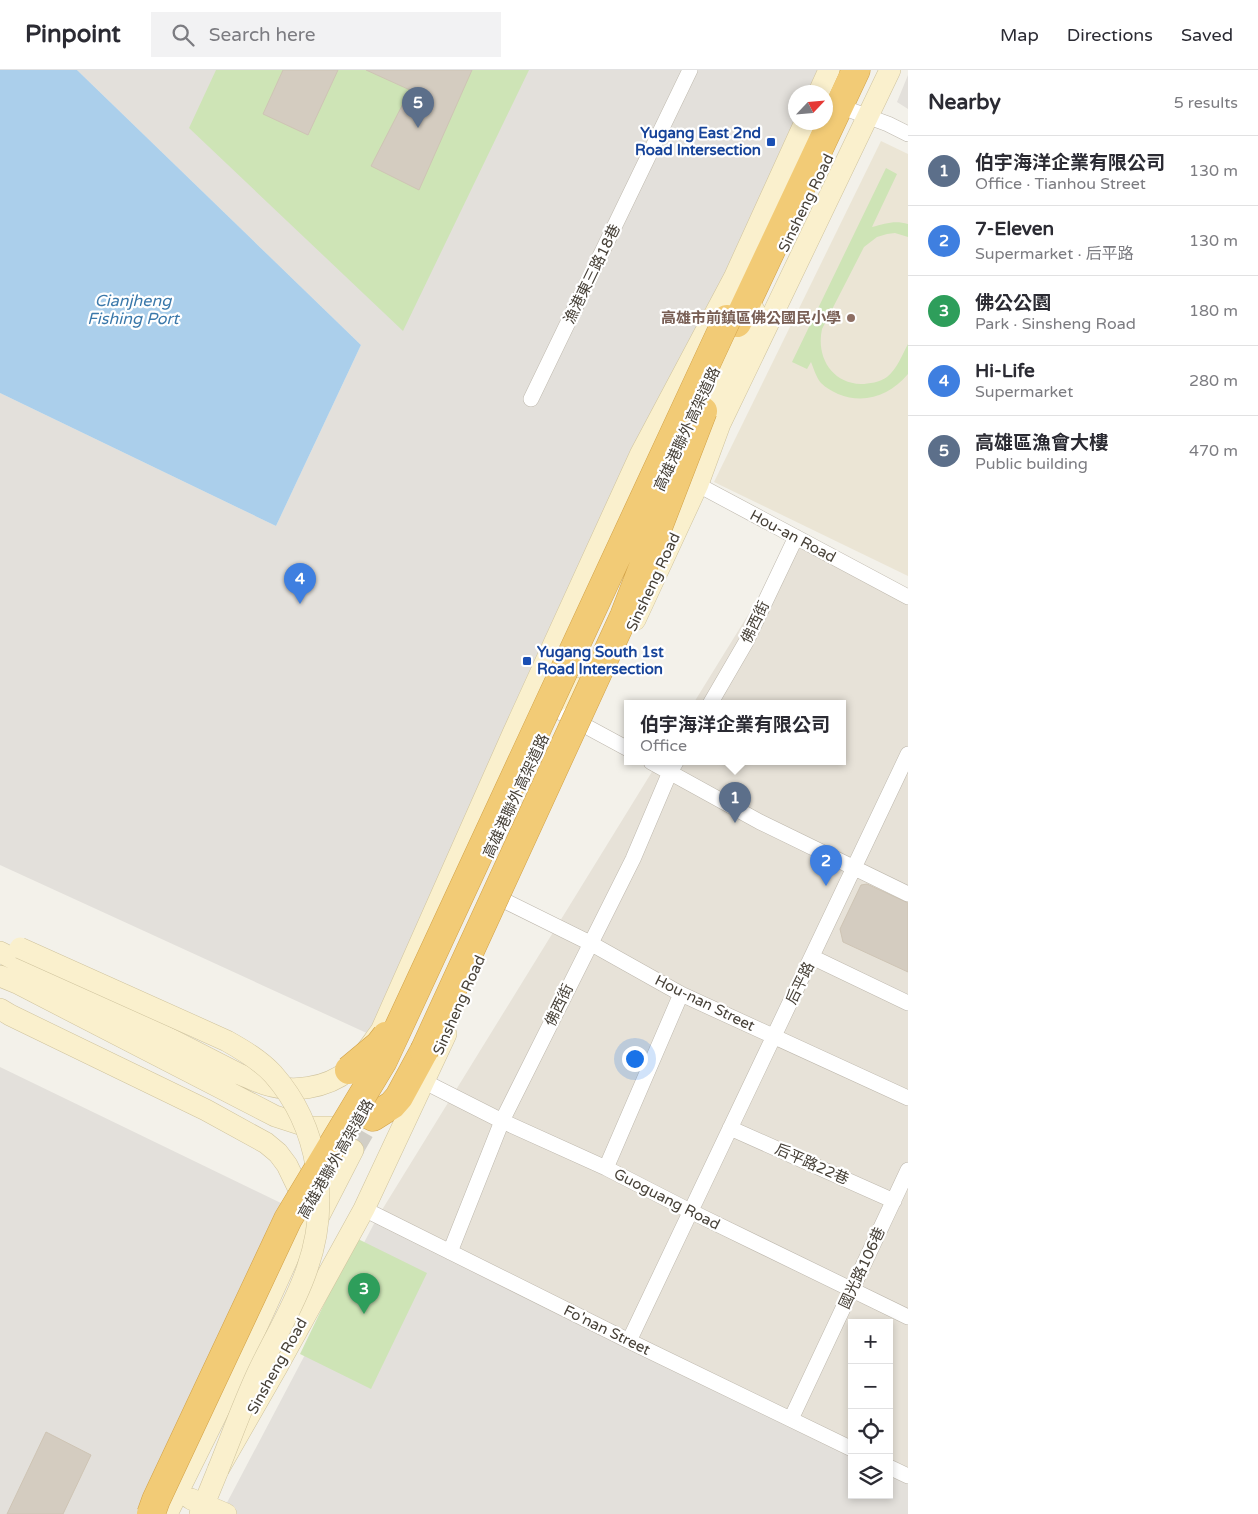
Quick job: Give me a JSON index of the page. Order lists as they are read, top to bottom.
{
  "streets": {
    "highway": ["高雄港聯外高架道路"],
    "street": [
      "Sinsheng Road",
      "漁港東三路18巷",
      "Hou-an Road",
      "佛西街",
      "后平路",
      "Hou-nan Street",
      "后平路22巷",
      "Guoguang Road",
      "國光路106巷",
      "Fo'nan Street"
    ]
  },
  "crossings": [
    ["Sinsheng Road", "Hou-an Road"],
    ["Sinsheng Road", "Hou-nan Street"],
    ["Sinsheng Road", "Guoguang Road"],
    ["Sinsheng Road", "Fo'nan Street"],
    ["Hou-an Road", "佛西街"],
    ["佛西街", "Hou-nan Street"],
    ["佛西街", "Guoguang Road"],
    ["佛西街", "Fo'nan Street"],
    ["后平路", "Hou-nan Street"],
    ["后平路", "后平路22巷"],
    ["后平路", "Guoguang Road"],
    ["后平路", "Fo'nan Street"],
    ["后平路22巷", "國光路106巷"],
    ["Guoguang Road", "國光路106巷"],
    ["國光路106巷", "Fo'nan Street"]
  ],
  "water": ["Cianjheng Fishing Port"],
  "places": {
    "transit": ["Yugang East 2nd Road Intersection", "Yugang South 1st Road Intersection"],
    "other": ["高雄市前鎮區佛公國民小學"]
  },
  "north": "top right",
  "page": {
    "header": "Pinpoint",
    "search": "Search here",
    "nav": ["Map", "Directions", "Saved"],
    "heading": ["Nearby", "5 results"],
    "pins": [
      "5",
      "4",
      "1",
      "2",
      "3"
    ],
    "list": [
      {
        "mark": "1",
        "name": "伯宇海洋企業有限公司",
        "note": "Office · Tianhou Street",
        "value": "130 m"
      },
      {
        "mark": "2",
        "name": "7-Eleven",
        "note": "Supermarket · 后平路",
        "value": "130 m"
      },
      {
        "mark": "3",
        "name": "佛公公園",
        "note": "Park · Sinsheng Road",
        "value": "180 m"
      },
      {
        "mark": "4",
        "name": "Hi-Life",
        "note": "Supermarket",
        "value": "280 m"
      },
      {
        "mark": "5",
        "name": "高雄區漁會大樓",
        "note": "Public building",
        "value": "470 m"
      }
    ],
    "popup": ["伯宇海洋企業有限公司", "Office"],
    "map_buttons": ["+", "−"]
  }
}
